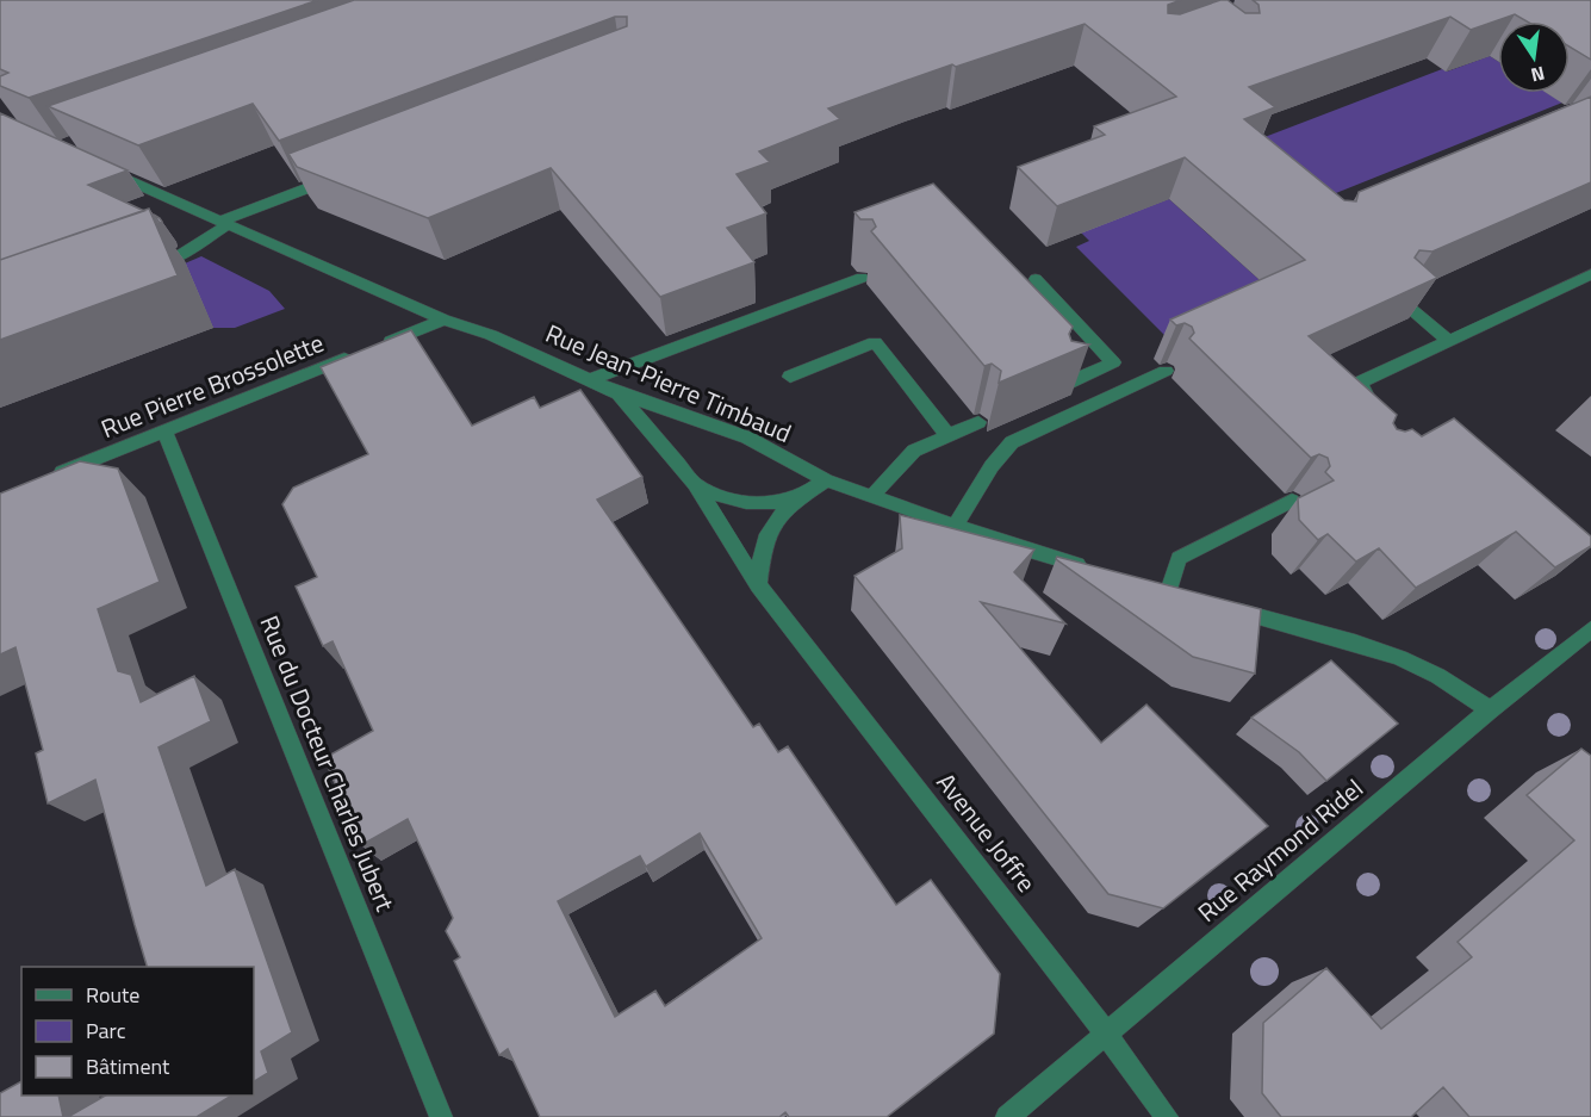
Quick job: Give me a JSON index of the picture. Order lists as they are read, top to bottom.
{
  "streets": {
    "street": [
      "Rue Jean-Pierre Timbaud",
      "Rue Pierre Brossolette",
      "Rue du Docteur Charles Jubert",
      "Avenue Joffre",
      "Rue Raymond Ridel"
    ]
  },
  "crossings": [
    ["Rue Jean-Pierre Timbaud", "Avenue Joffre"],
    ["Rue Pierre Brossolette", "Rue du Docteur Charles Jubert"],
    ["Avenue Joffre", "Rue Raymond Ridel"]
  ],
  "legend": ["Route", "Parc", "Bâtiment"],
  "north": "bottom"
}
